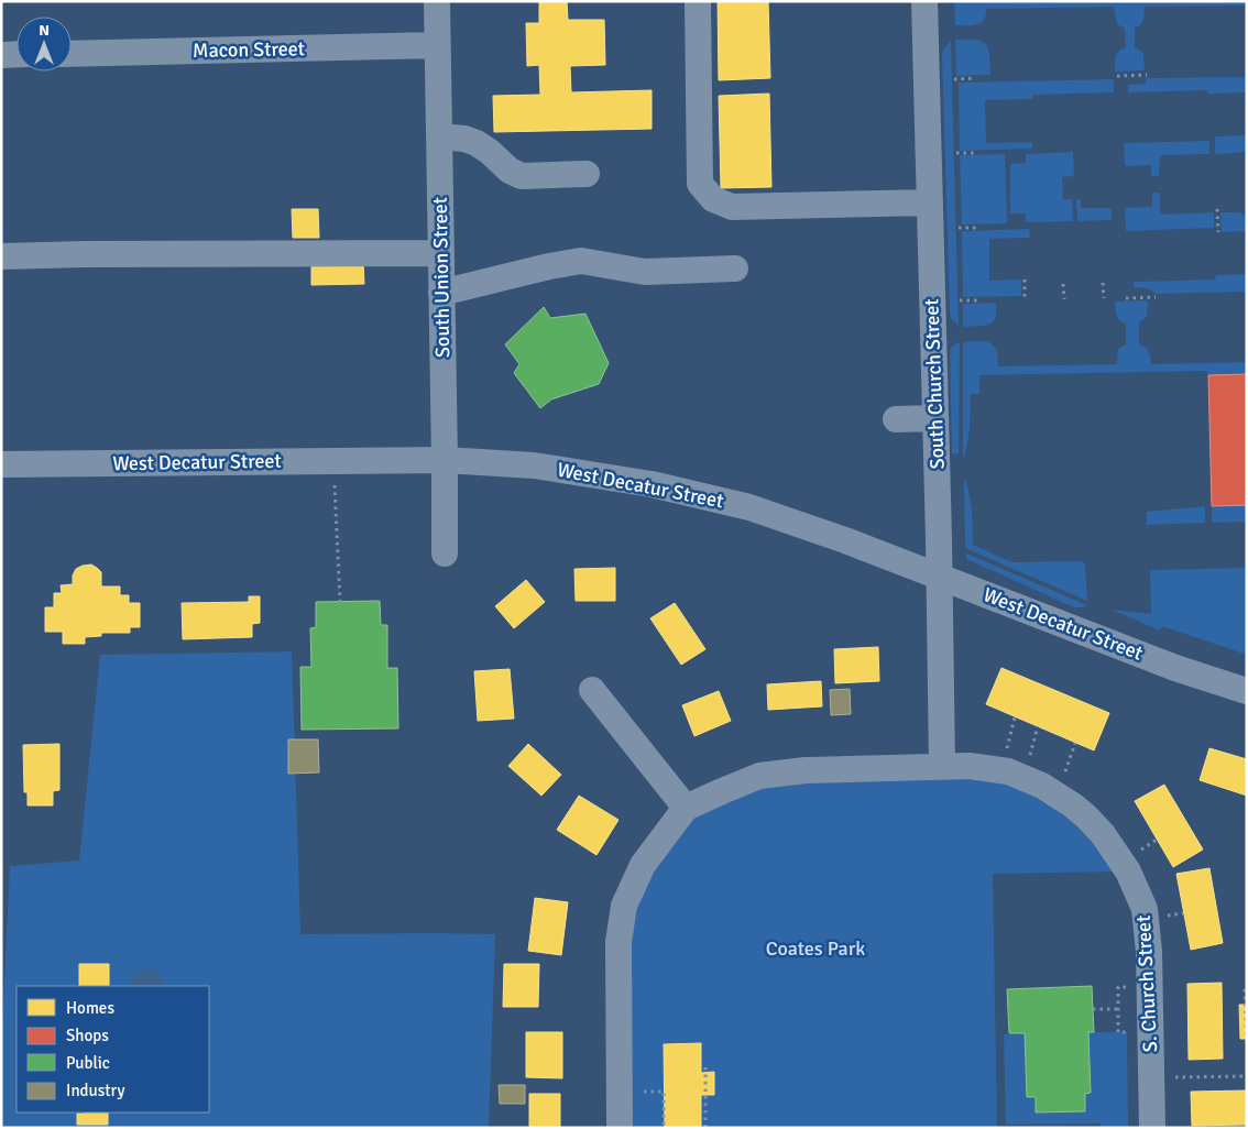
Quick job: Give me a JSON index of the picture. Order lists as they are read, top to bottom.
{
  "streets": {
    "street": [
      "Macon Street",
      "South Union Street",
      "South Church Street",
      "West Decatur Street",
      "S. Church Street"
    ]
  },
  "crossings": [
    ["Macon Street", "South Union Street"],
    ["South Union Street", "West Decatur Street"],
    ["South Church Street", "West Decatur Street"],
    ["South Church Street", "S. Church Street"]
  ],
  "parks": ["Coates Park"],
  "legend": [
    "Homes",
    "Shops",
    "Public",
    "Industry"
  ],
  "north": "top"
}
